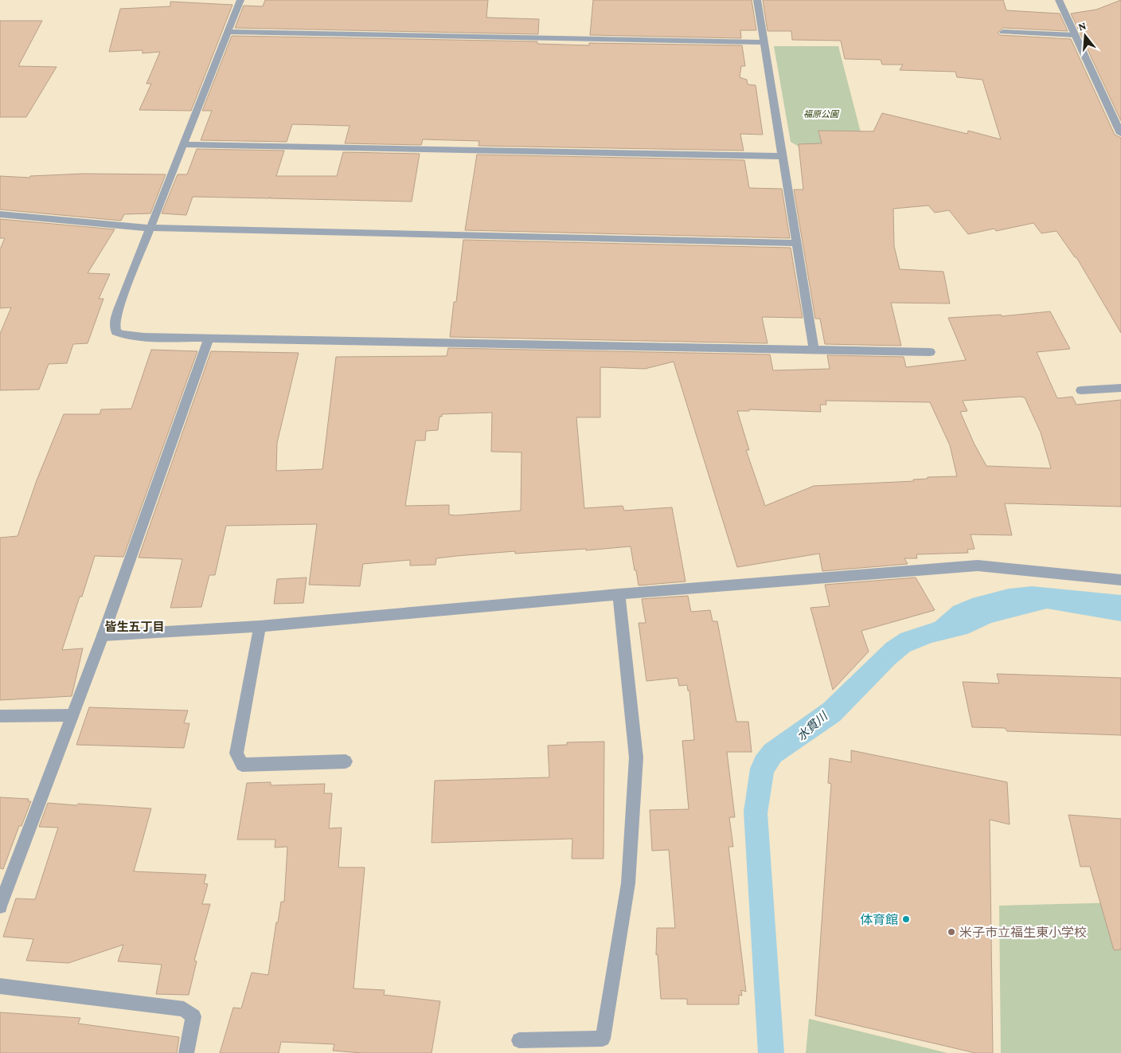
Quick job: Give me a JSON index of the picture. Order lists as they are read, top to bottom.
{
  "districts": ["皆生五丁目"],
  "water": ["水貫川"],
  "parks": ["福原公園"],
  "places": ["体育館", "米子市立福生東小学校"],
  "north": "top"
}
